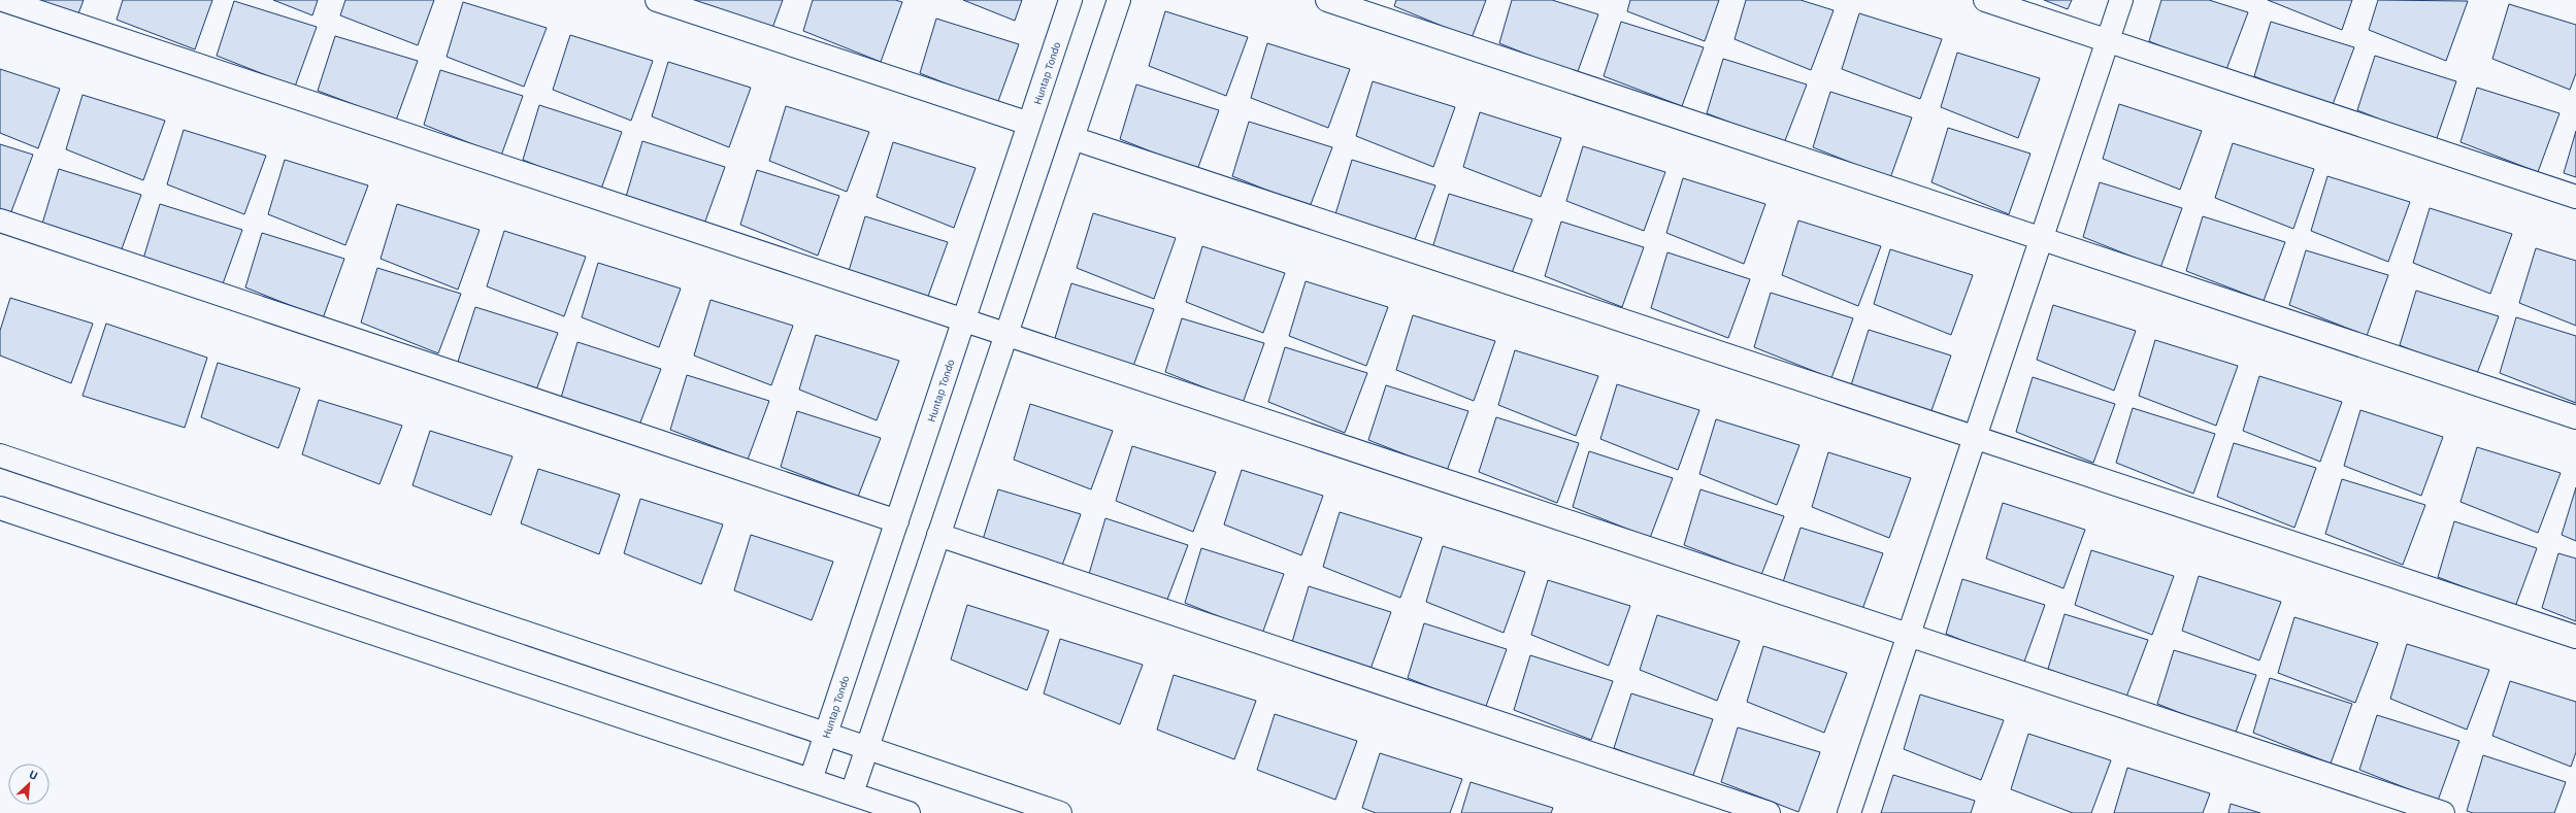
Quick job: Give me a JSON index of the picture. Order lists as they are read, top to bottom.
{
  "streets": {
    "street": ["Huntap Tondo"]
  },
  "north": "top right"
}
